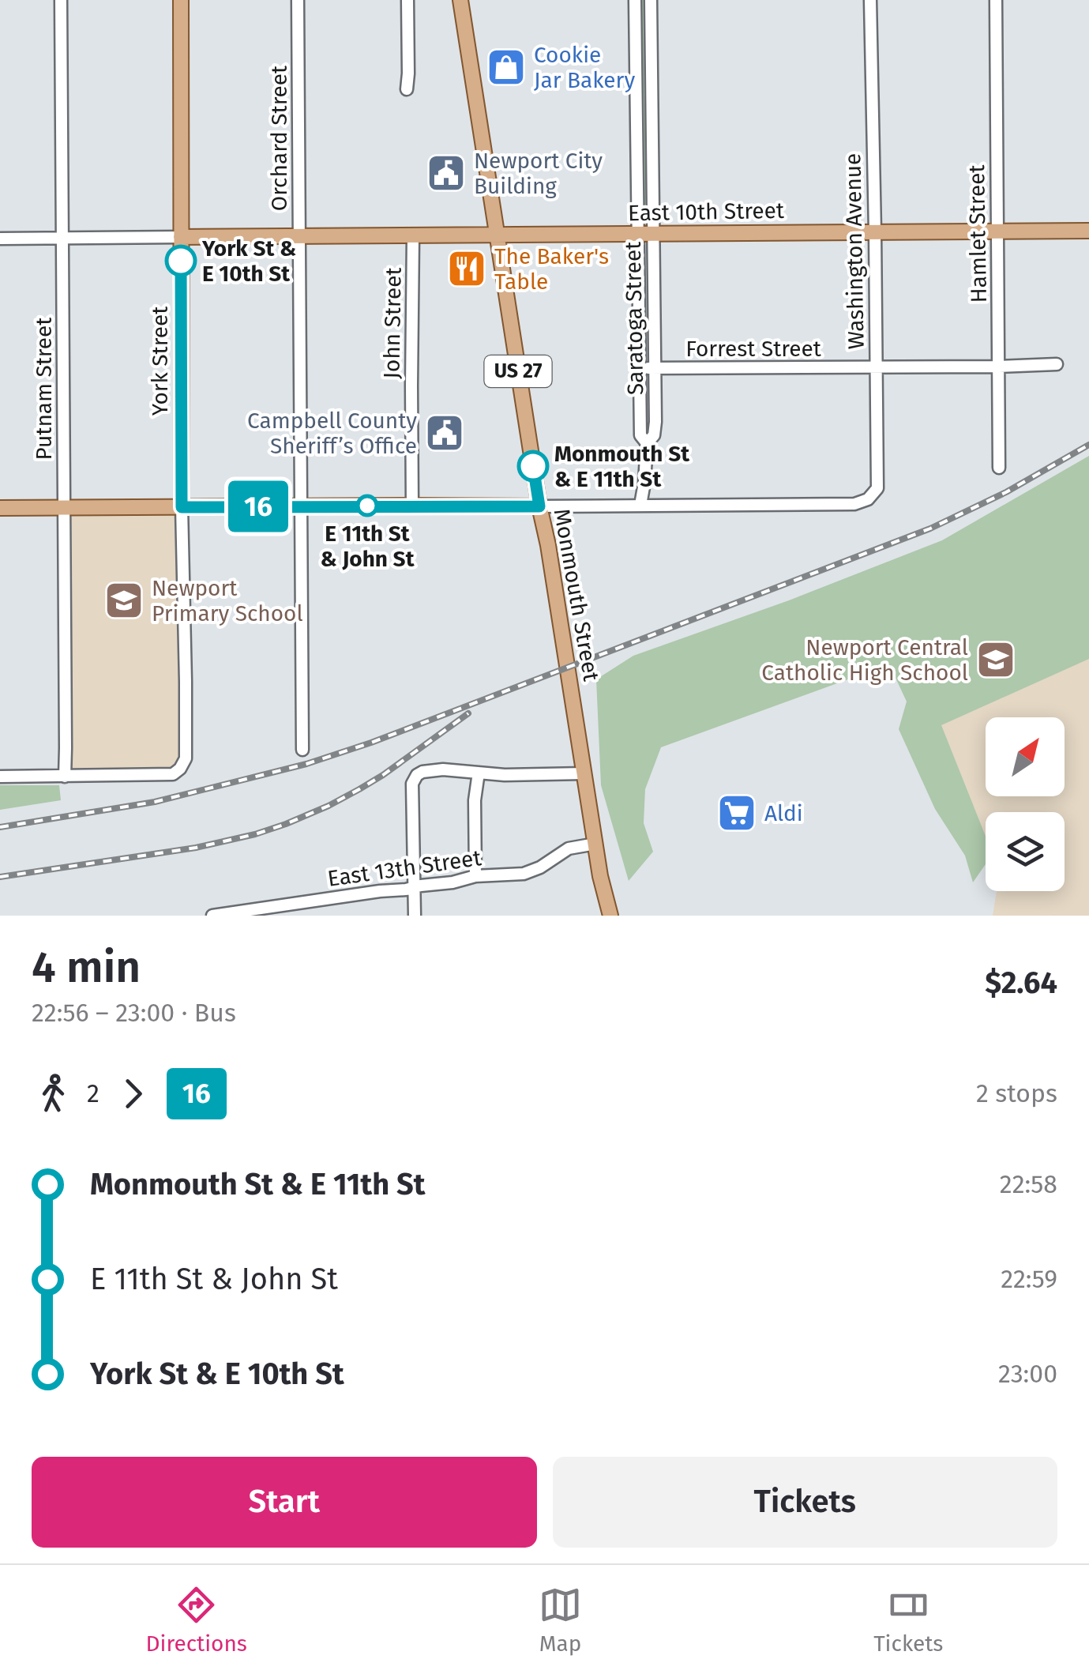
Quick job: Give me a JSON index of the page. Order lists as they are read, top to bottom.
{
  "streets": {
    "main road": [
      "East 10th Street",
      "York Street",
      "US 27",
      "Monmouth Street"
    ],
    "street": [
      "Orchard Street",
      "Hamlet Street",
      "Washington Avenue",
      "Saratoga Street",
      "John Street",
      "Forrest Street",
      "Putnam Street",
      "East 13th Street"
    ]
  },
  "crossings": [
    ["Orchard Street", "East 10th Street"],
    ["East 10th Street", "Hamlet Street"],
    ["East 10th Street", "Washington Avenue"],
    ["East 10th Street", "Saratoga Street"],
    ["East 10th Street", "John Street"],
    ["East 10th Street", "York Street"],
    ["East 10th Street", "Monmouth Street"],
    ["Hamlet Street", "Forrest Street"],
    ["Washington Avenue", "Saratoga Street"],
    ["Washington Avenue", "Forrest Street"],
    ["Saratoga Street", "Forrest Street"],
    ["York Street", "Putnam Street"],
    ["Monmouth Street", "East 13th Street"]
  ],
  "places": {
    "shop": ["Cookie Jar Bakery"],
    "public building": ["Newport City Building", "Campbell County Sheriff’s Office"],
    "other": ["York St & E 10th St", "Monmouth St & E 11th St", "E 11th St & John St"],
    "restaurant": ["The Baker's Table"],
    "school or university": ["Newport Primary School", "Newport Central Catholic High School"],
    "supermarket": ["Aldi"]
  },
  "lines": ["bus line 16"],
  "north": "top right",
  "page": {
    "on_map": "16",
    "heading": ["4 min", "22:56 – 23:00 · Bus", "$2.64"],
    "legs": ["2", "16", "2 stops"],
    "list": [
      {
        "name": "Monmouth St & E 11th St",
        "value": "22:58"
      },
      {
        "name": "E 11th St & John St",
        "value": "22:59"
      },
      {
        "name": "York St & E 10th St",
        "value": "23:00"
      }
    ],
    "buttons": ["Start", "Tickets"],
    "tabs": ["Directions", "Map", "Tickets"]
  }
}
